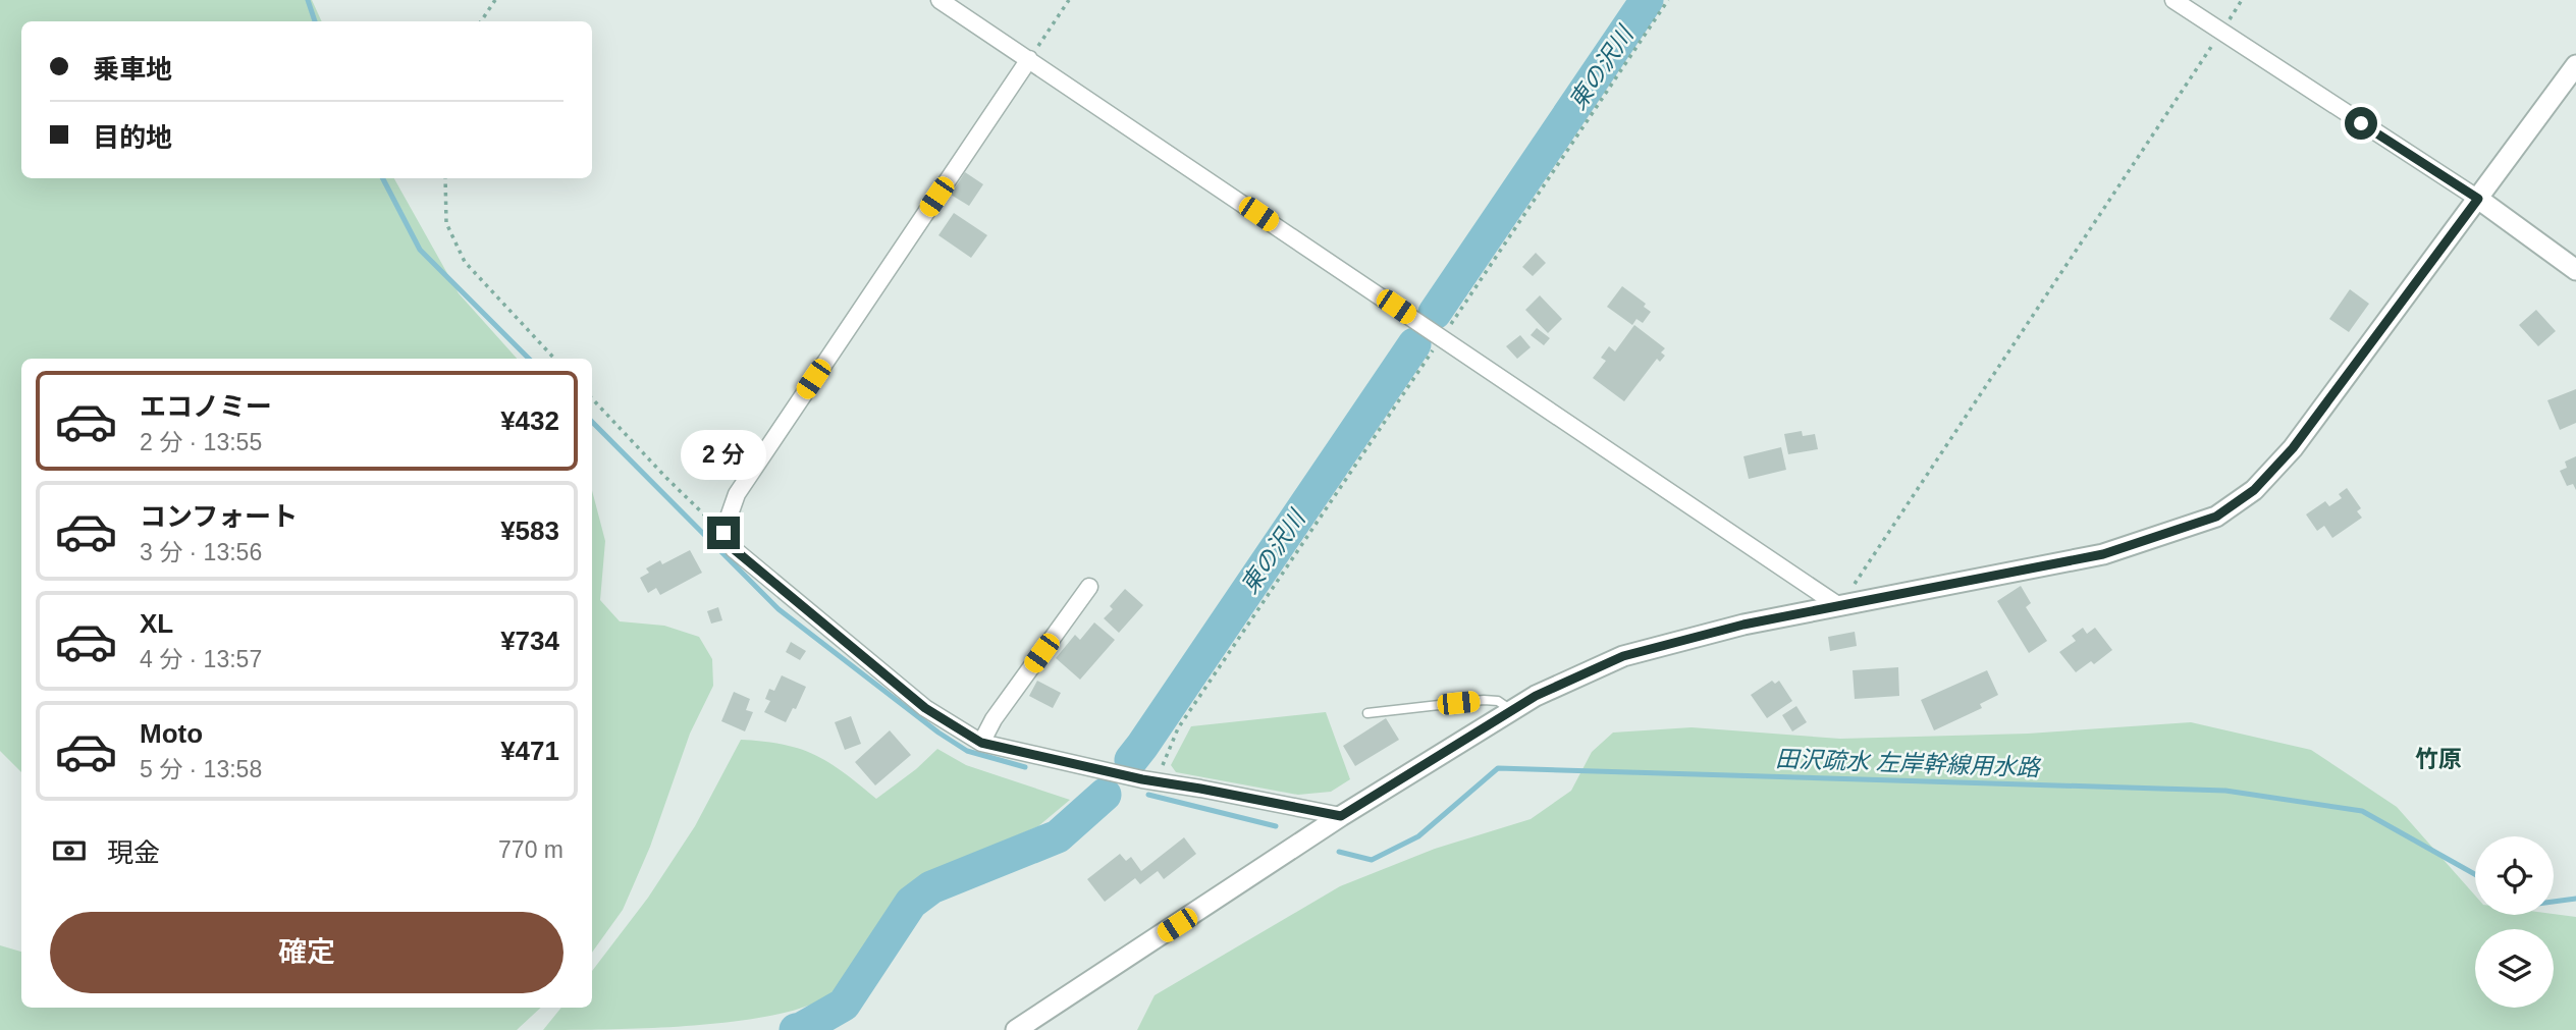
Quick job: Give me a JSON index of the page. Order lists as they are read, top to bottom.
{
  "districts": ["竹原"],
  "water": ["東の沢川", "田沢疏水 左岸幹線用水路"],
  "page": {
    "banner": ["乗車地", "目的地"],
    "list": [
      {
        "name": "エコノミー",
        "note": "2 分 · 13:55",
        "value": "¥432"
      },
      {
        "name": "コンフォート",
        "note": "3 分 · 13:56",
        "value": "¥583"
      },
      {
        "name": "XL",
        "note": "4 分 · 13:57",
        "value": "¥734"
      },
      {
        "name": "Moto",
        "note": "5 分 · 13:58",
        "value": "¥471"
      }
    ],
    "bubble": "2 分",
    "pay": ["現金", "770 m"],
    "buttons": "確定"
  }
}
